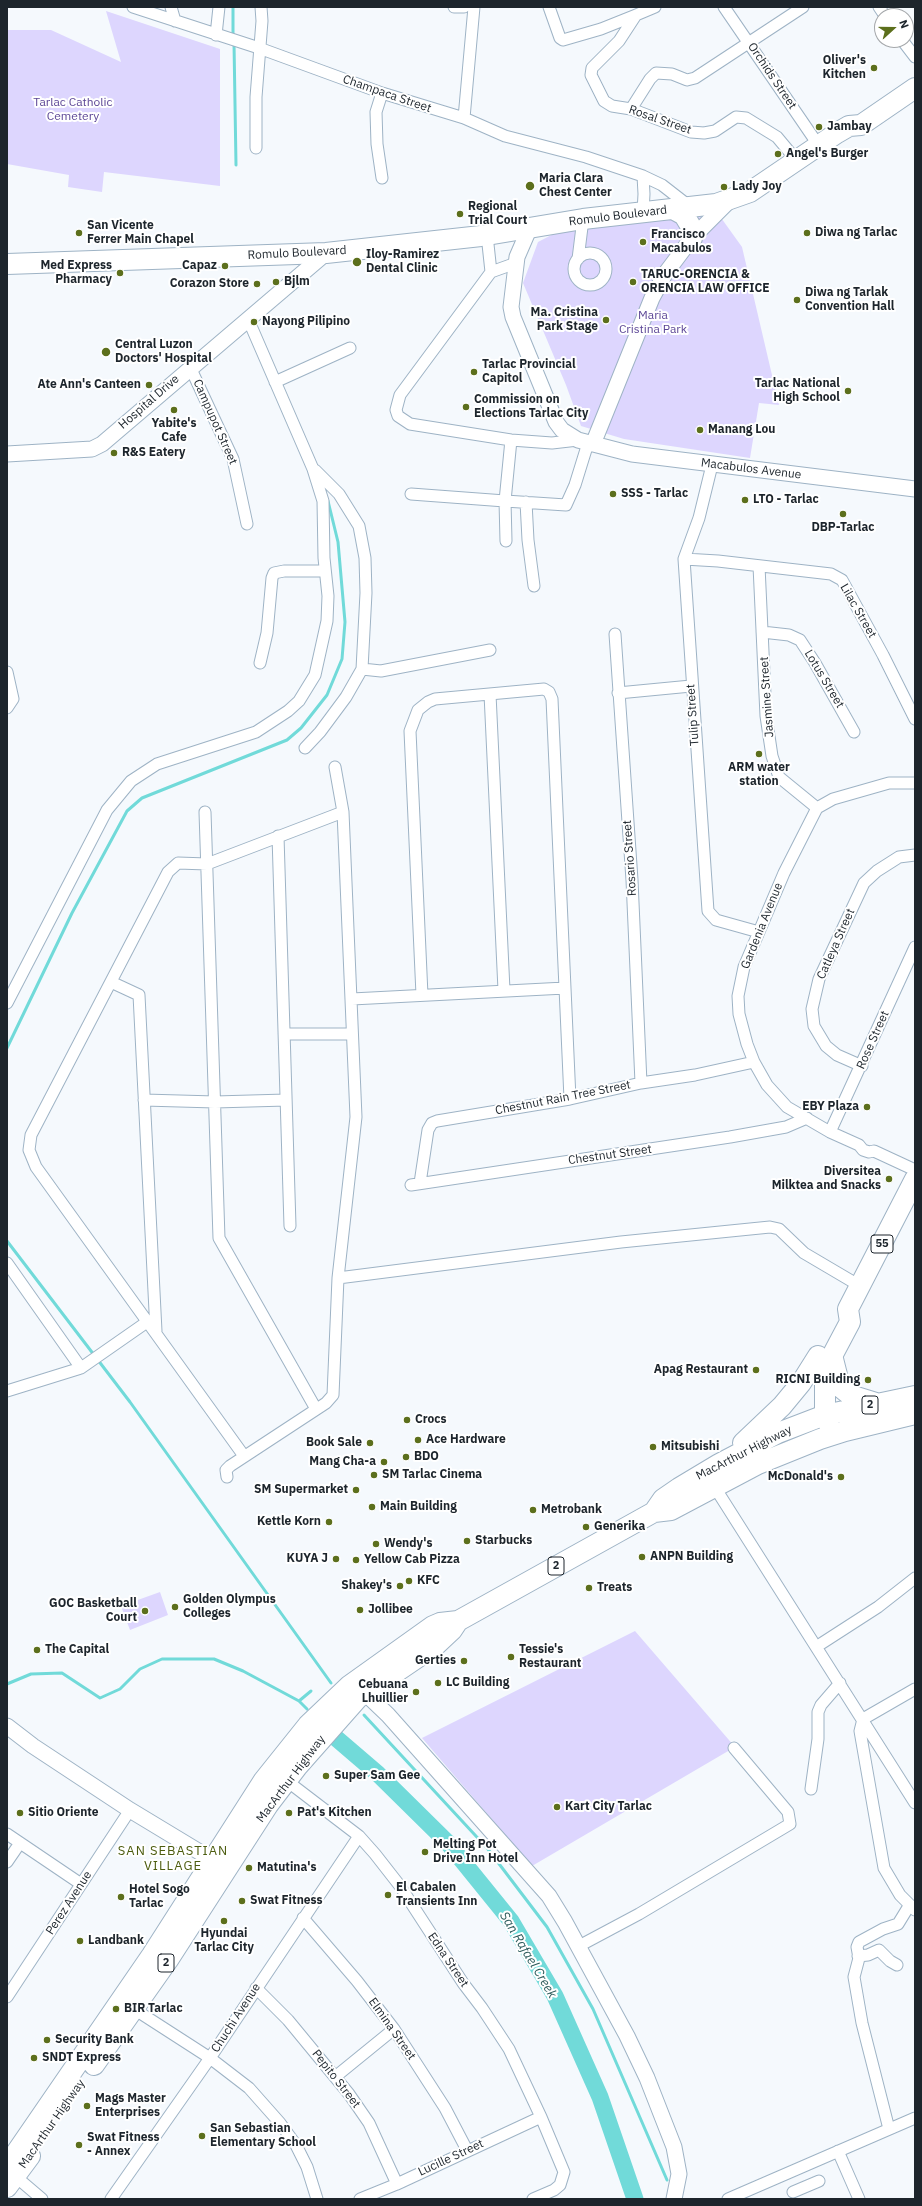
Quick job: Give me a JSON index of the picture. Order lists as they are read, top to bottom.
{
  "streets": {
    "highway": [
      "Romulo Boulevard",
      "55",
      "2",
      "MacArthur Highway"
    ],
    "street": [
      "Orchids Street",
      "Champaca Street",
      "Rosal Street",
      "Hospital Drive",
      "Campupot Street",
      "Macabulos Avenue",
      "Lilac Street",
      "Lotus Street",
      "Jasmine Street",
      "Tulip Street",
      "Rosario Street",
      "Gardenia Avenue",
      "Catleya Street",
      "Rose Street",
      "Chestnut Rain Tree Street",
      "Chestnut Street",
      "Perez Avenue",
      "Edna Street",
      "Chuchi Avenue",
      "Elmina Street",
      "Pepito Street",
      "Lucille Street"
    ]
  },
  "crossings": [
    ["Orchids Street", "Romulo Boulevard"],
    ["Champaca Street", "Romulo Boulevard"],
    ["Rosal Street", "Romulo Boulevard"],
    ["Romulo Boulevard", "Hospital Drive"],
    ["Romulo Boulevard", "Macabulos Avenue"],
    ["Hospital Drive", "Campupot Street"],
    ["Macabulos Avenue", "Tulip Street"],
    ["Lilac Street", "Jasmine Street"],
    ["Lilac Street", "Tulip Street"],
    ["Lotus Street", "Jasmine Street"],
    ["Jasmine Street", "Gardenia Avenue"],
    ["Tulip Street", "Gardenia Avenue"],
    ["Rosario Street", "Chestnut Rain Tree Street"],
    ["Gardenia Avenue", "Rose Street"],
    ["Gardenia Avenue", "Chestnut Rain Tree Street"],
    ["Gardenia Avenue", "Chestnut Street"],
    ["Catleya Street", "Rose Street"],
    ["Chestnut Rain Tree Street", "Chestnut Street"],
    ["55", "MacArthur Highway"],
    ["MacArthur Highway", "Edna Street"],
    ["Edna Street", "Chuchi Avenue"],
    ["Edna Street", "Lucille Street"],
    ["Chuchi Avenue", "Elmina Street"],
    ["Chuchi Avenue", "Pepito Street"],
    ["Elmina Street", "Lucille Street"],
    ["Pepito Street", "Lucille Street"]
  ],
  "districts": ["SAN SEBASTIAN VILLAGE"],
  "water": ["San Rafael Creek"],
  "parks": ["Tarlac Catholic Cemetery", "Maria Cristina Park"],
  "places": [
    "Oliver's Kitchen",
    "Jambay",
    "Angel's Burger",
    "Maria Clara Chest Center",
    "Lady Joy",
    "Regional Trial Court",
    "San Vicente Ferrer Main Chapel",
    "Diwa ng Tarlac",
    "Francisco Macabulos",
    "Iloy-Ramirez Dental Clinic",
    "Capaz",
    "Med Express Pharmacy",
    "Bjlm",
    "TARUC-ORENCIA & ORENCIA LAW OFFICE",
    "Corazon Store",
    "Diwa ng Tarlak Convention Hall",
    "Ma. Cristina Park Stage",
    "Nayong Pilipino",
    "Central Luzon Doctors' Hospital",
    "Tarlac Provincial Capitol",
    "Ate Ann's Canteen",
    "Tarlac National High School",
    "Commission on Elections Tarlac City",
    "Yabite's Cafe",
    "Manang Lou",
    "R&S Eatery",
    "SSS - Tarlac",
    "LTO - Tarlac",
    "DBP-Tarlac",
    "ARM water station",
    "EBY Plaza",
    "Diversitea Milktea and Snacks",
    "Apag Restaurant",
    "RICNI Building",
    "Crocs",
    "Ace Hardware",
    "Book Sale",
    "Mitsubishi",
    "BDO",
    "Mang Cha-a",
    "SM Tarlac Cinema",
    "McDonald's",
    "SM Supermarket",
    "Main Building",
    "Metrobank",
    "Kettle Korn",
    "Generika",
    "Starbucks",
    "Wendy's",
    "ANPN Building",
    "KUYA J",
    "Yellow Cab Pizza",
    "KFC",
    "Shakey's",
    "Treats",
    "Golden Olympus Colleges",
    "Jollibee",
    "GOC Basketball Court",
    "The Capital",
    "Tessie's Restaurant",
    "Gerties",
    "LC Building",
    "Cebuana Lhuillier",
    "Super Sam Gee",
    "Kart City Tarlac",
    "Sitio Oriente",
    "Pat's Kitchen",
    "Melting Pot Drive Inn Hotel",
    "Matutina's",
    "El Cabalen Transients Inn",
    "Hotel Sogo Tarlac",
    "Swat Fitness",
    "Hyundai Tarlac City",
    "Landbank",
    "BIR Tarlac",
    "Security Bank",
    "SNDT Express",
    "Mags Master Enterprises",
    "San Sebastian Elementary School",
    "Swat Fitness - Annex"
  ],
  "north": "right"
}
